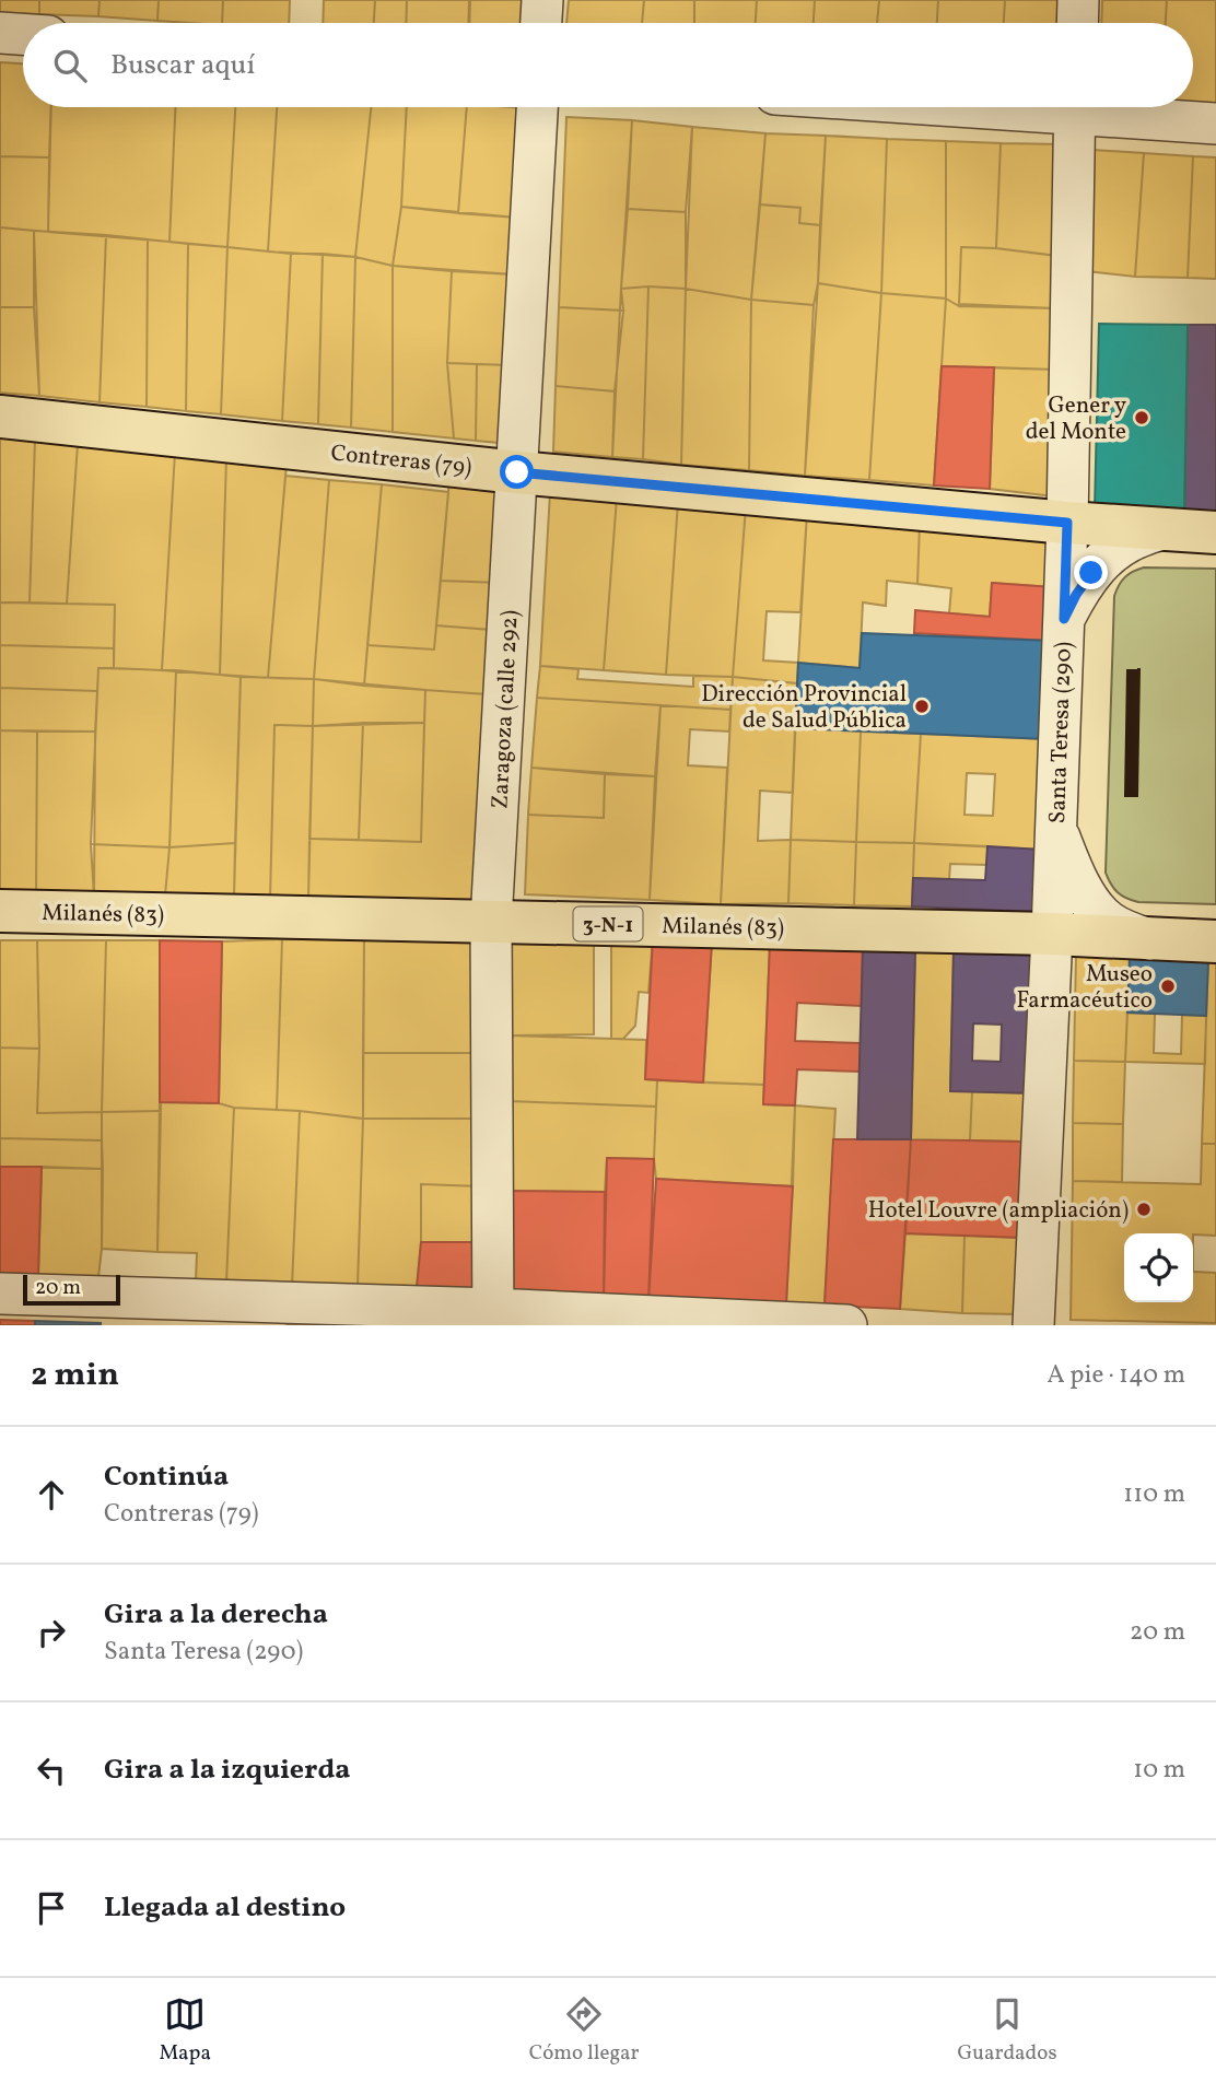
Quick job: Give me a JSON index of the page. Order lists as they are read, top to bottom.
{
  "streets": {
    "main road": ["Contreras (79)", "Milanés (83)", "3-N-1"],
    "street": ["Zaragoza (calle 292)", "Santa Teresa (290)"]
  },
  "crossings": [
    ["Contreras (79)", "Zaragoza (calle 292)"],
    ["Contreras (79)", "Santa Teresa (290)"],
    ["Zaragoza (calle 292)", "Milanés (83)"],
    ["Santa Teresa (290)", "Milanés (83)"]
  ],
  "places": [
    "Gener y del Monte",
    "Dirección Provincial de Salud Pública",
    "Museo Farmacéutico",
    "Hotel Louvre (ampliación)"
  ],
  "scale_bar": "20 m",
  "page": {
    "search": "Buscar aquí",
    "scale": "20 m",
    "heading": ["2 min", "A pie · 140 m"],
    "list": [
      ["Continúa", "Contreras (79)", "110 m"],
      ["Gira a la derecha", "Santa Teresa (290)", "20 m"],
      ["Gira a la izquierda", "10 m"],
      "Llegada al destino"
    ],
    "nav": ["Mapa", "Cómo llegar", "Guardados"]
  }
}
